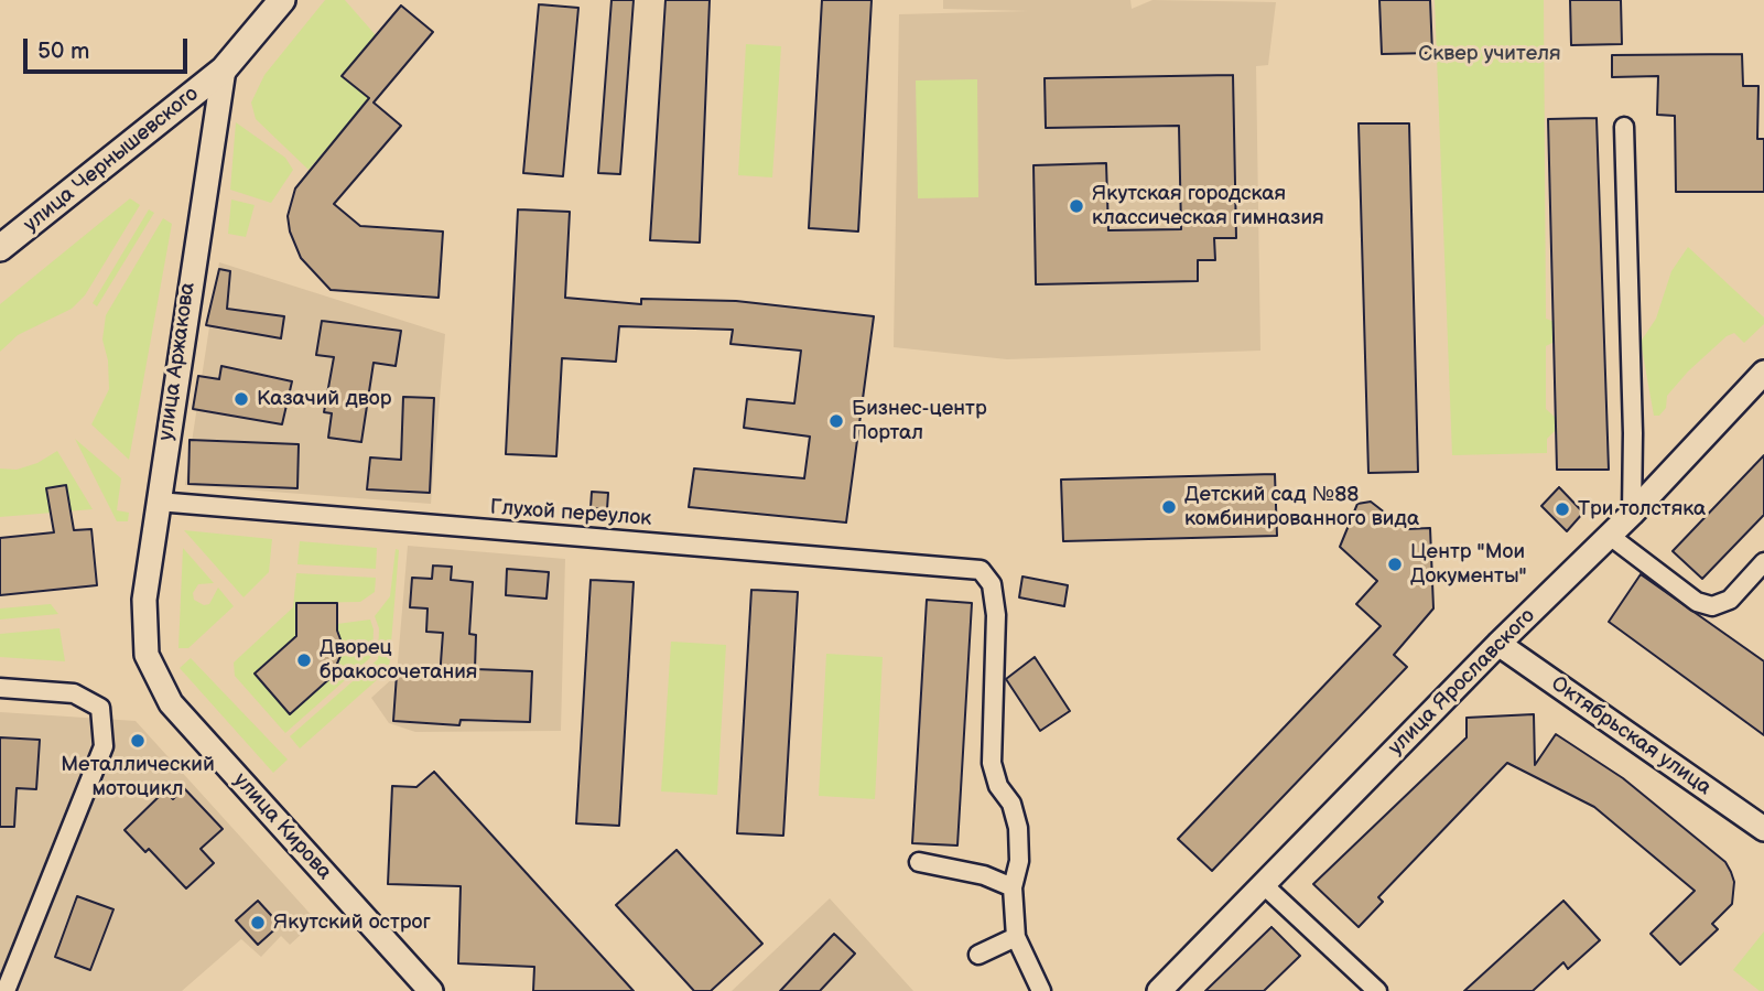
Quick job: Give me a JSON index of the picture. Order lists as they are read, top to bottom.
{
  "streets": {
    "main road": ["улица Чернышевского"],
    "street": [
      "улица Аржакова",
      "Глухой переулок",
      "улица Ярославского",
      "Октябрьская улица",
      "улица Кирова"
    ]
  },
  "crossings": [
    ["улица Чернышевского", "улица Аржакова"],
    ["улица Аржакова", "Глухой переулок"],
    ["улица Аржакова", "улица Кирова"],
    ["улица Ярославского", "Октябрьская улица"]
  ],
  "parks": ["Сквер учителя"],
  "places": [
    "Якутская городская классическая гимназия",
    "Казачий двор",
    "Бизнес-центр Портал",
    "Детский сад №88 комбинированного вида",
    "Три толстяка",
    "Центр \"Мои Документы\"",
    "Дворец бракосочетания",
    "Металлический мотоцикл",
    "Якутский острог"
  ],
  "scale_bar": "50 m"
}
